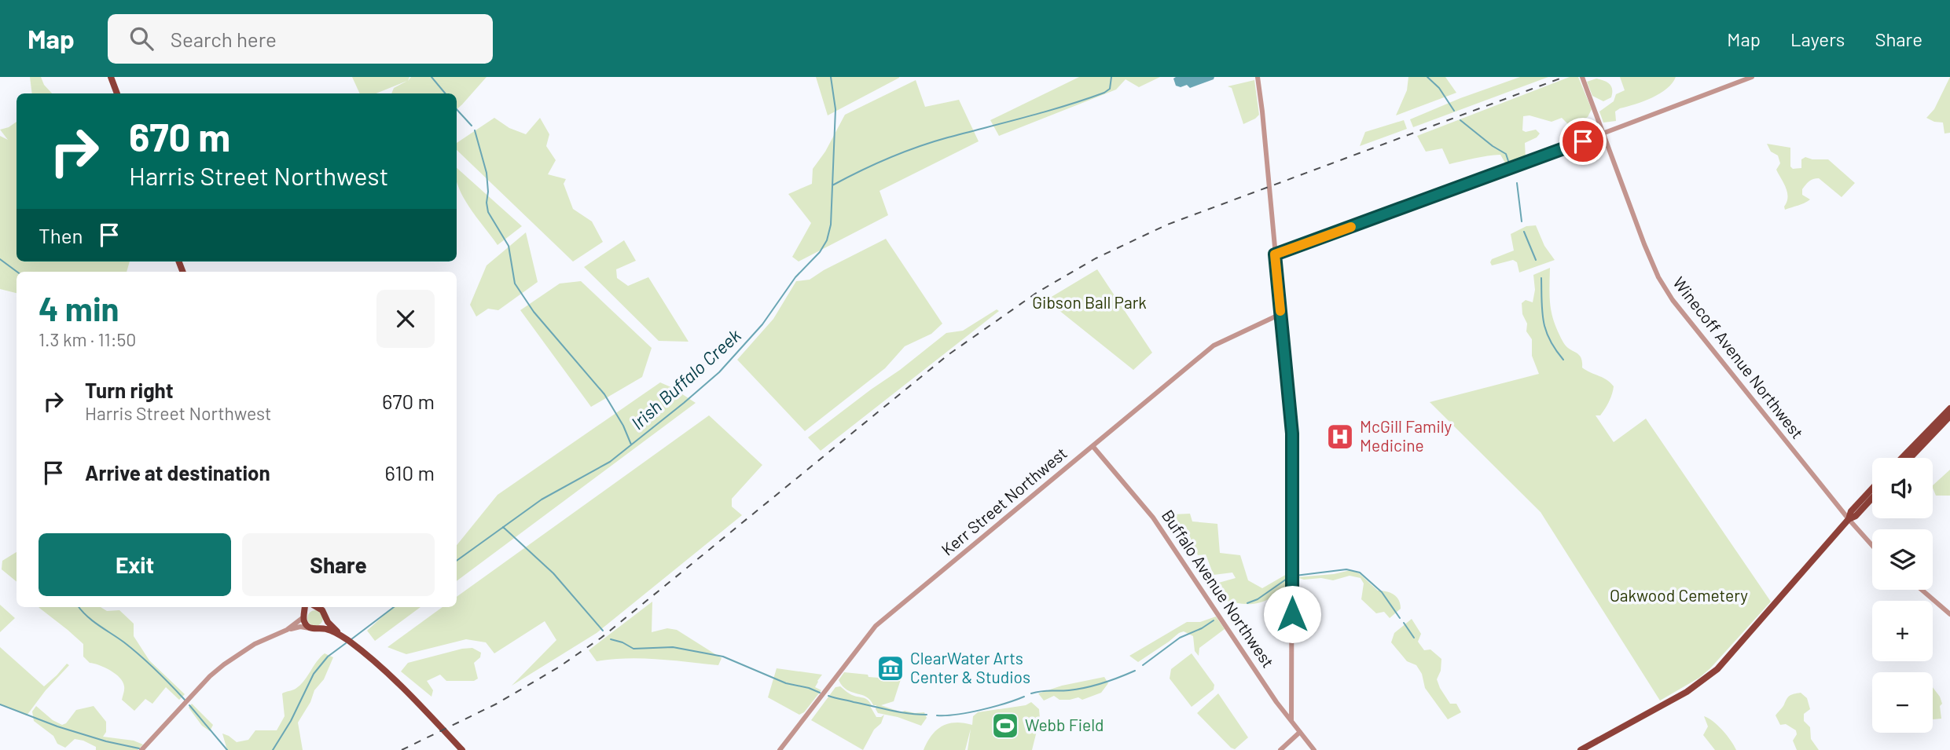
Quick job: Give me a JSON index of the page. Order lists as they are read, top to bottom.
{
  "streets": {
    "street": ["Winecoff Avenue Northwest", "Kerr Street Northwest", "Buffalo Avenue Northwest"]
  },
  "crossings": [
    ["Kerr Street Northwest", "Buffalo Avenue Northwest"]
  ],
  "water": ["Irish Buffalo Creek"],
  "parks": ["Gibson Ball Park", "Oakwood Cemetery"],
  "places": {
    "hospital": ["McGill Family Medicine"],
    "museum": ["ClearWater Arts Center & Studios"],
    "sports": ["Webb Field"]
  },
  "page": {
    "header": "Map",
    "search": "Search here",
    "nav": ["Map", "Layers", "Share"],
    "turn": ["670 m", "Harris Street Northwest"],
    "then": "Then",
    "heading": ["4 min", "1.3 km · 11:50"],
    "list": [
      {
        "name": "Turn right",
        "note": "Harris Street Northwest",
        "value": "670 m"
      },
      {
        "name": "Arrive at destination",
        "value": "610 m"
      }
    ],
    "map_buttons": ["+", "−"],
    "buttons": ["Exit", "Share"]
  }
}
